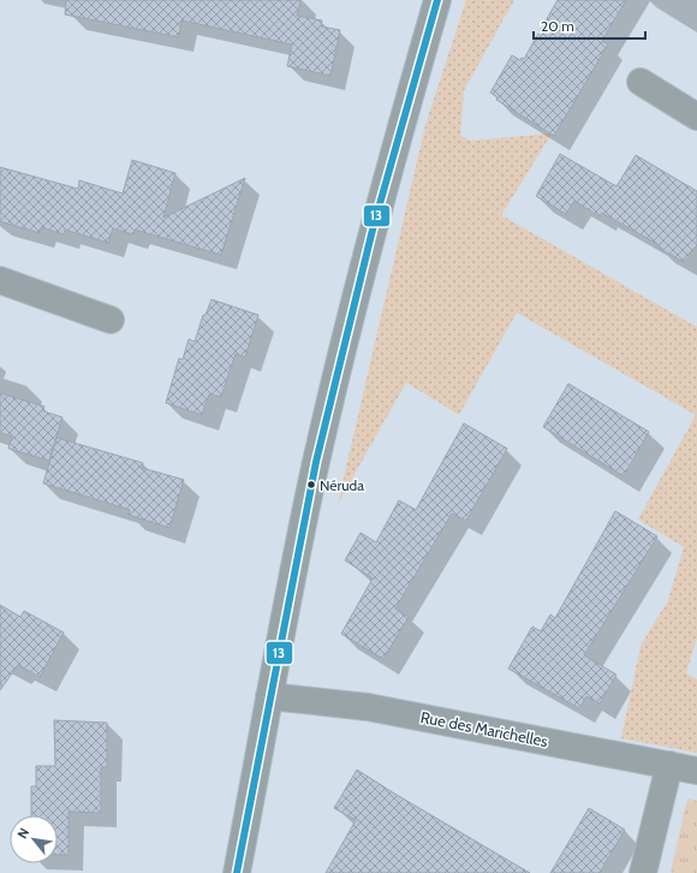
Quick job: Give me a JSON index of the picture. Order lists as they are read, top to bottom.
{
  "streets": {
    "street": ["Rue des Marichelles"]
  },
  "places": ["Néruda"],
  "lines": ["transit line 13"],
  "scale_bar": "20 m",
  "north": "top left"
}
